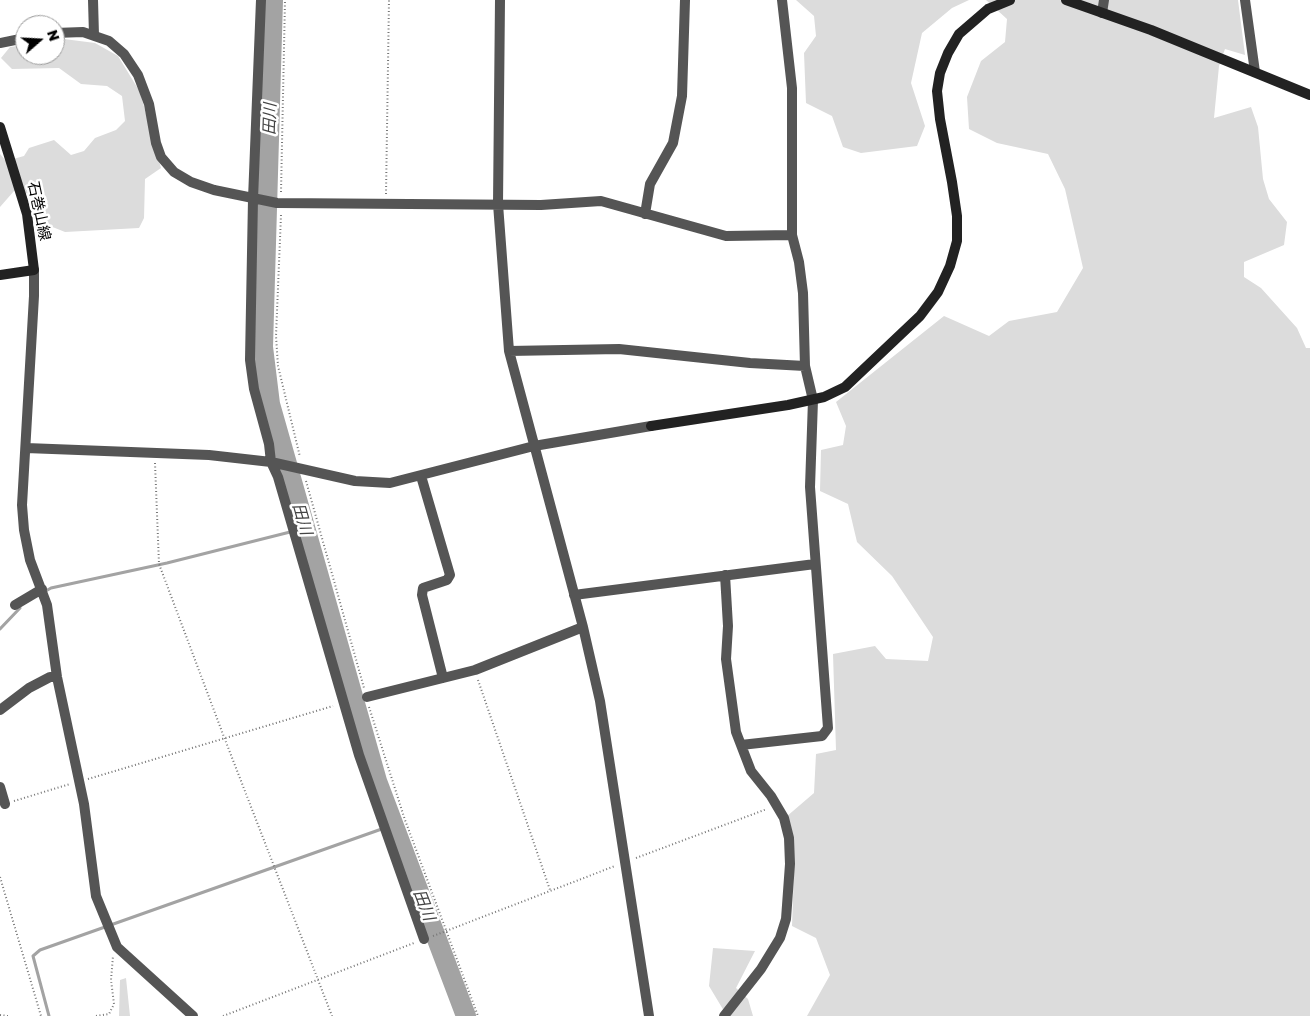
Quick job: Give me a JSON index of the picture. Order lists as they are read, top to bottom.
{
  "streets": {
    "street": ["石巻山線"]
  },
  "water": ["田川"],
  "north": "right"
}
